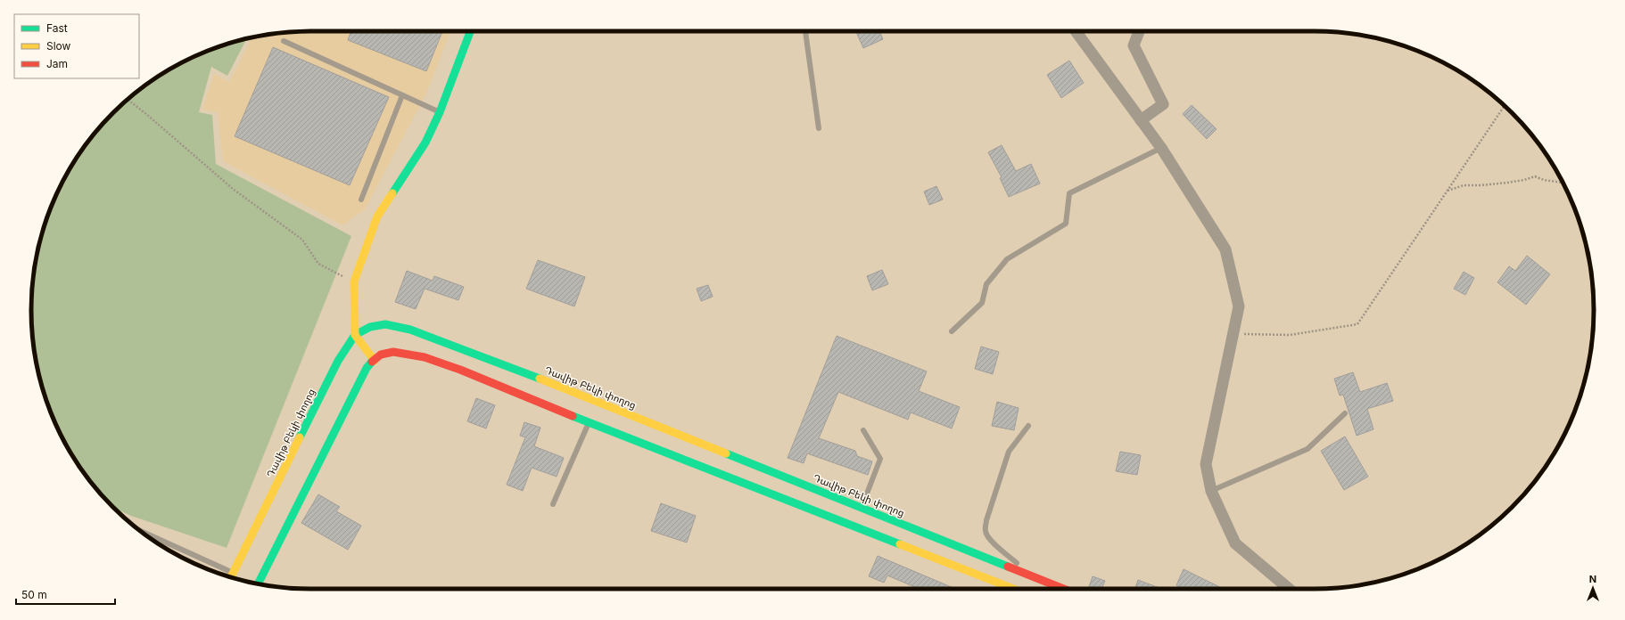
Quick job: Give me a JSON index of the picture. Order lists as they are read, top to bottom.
{
  "streets": {
    "main road": ["Դավիթ Բեկի փողոց"]
  },
  "legend": ["Fast", "Slow", "Jam"],
  "scale_bar": "50 m",
  "north": "top"
}
